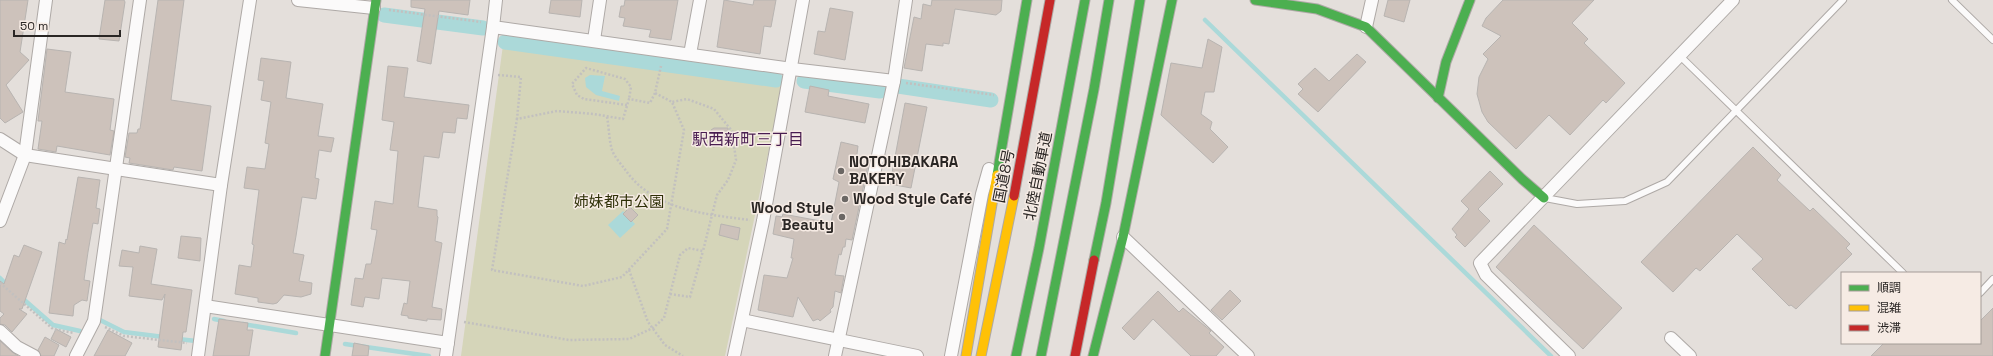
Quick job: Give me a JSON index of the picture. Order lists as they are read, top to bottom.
{
  "streets": {
    "main road": ["国道8号", "北陸自動車道"]
  },
  "districts": ["駅西新町三丁目"],
  "parks": ["姉妹都市公園"],
  "places": ["NOTOHIBAKARA BAKERY", "Wood Style Café", "Wood Style Beauty"],
  "legend": ["順調", "混雑", "渋滞"],
  "scale_bar": "50 m"
}
